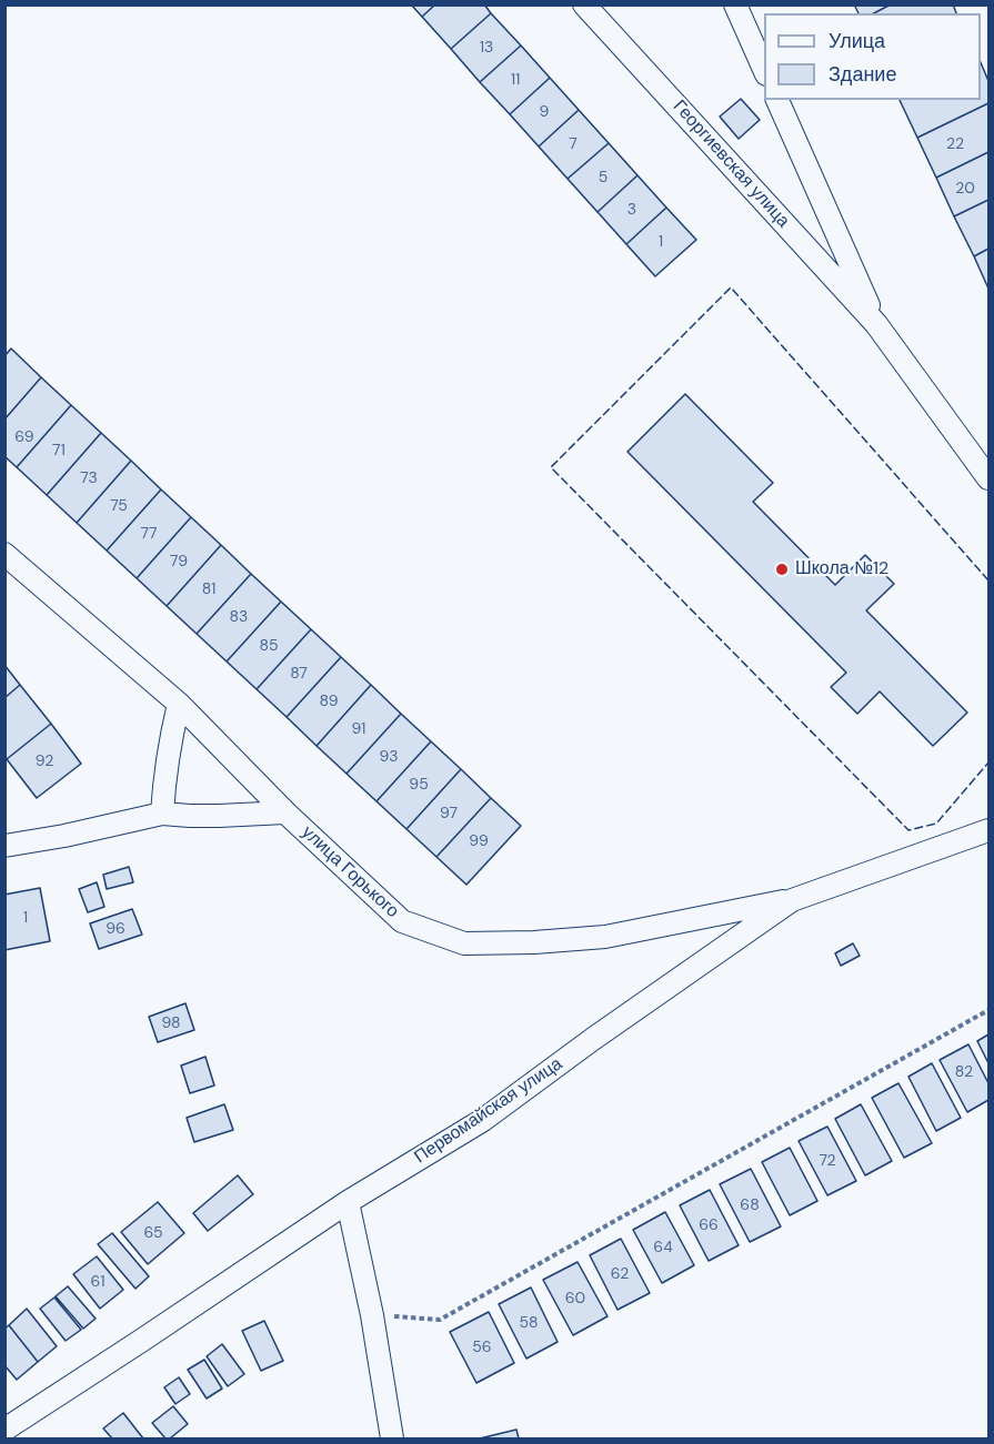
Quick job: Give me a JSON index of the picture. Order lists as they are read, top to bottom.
{
  "streets": {
    "street": ["Георгиевская улица", "улица Горького", "Первомайская улица"]
  },
  "crossings": [
    ["улица Горького", "Первомайская улица"]
  ],
  "places": ["Школа №12"],
  "house_numbers": [
    "13",
    "11",
    "9",
    "7",
    "22",
    "5",
    "20",
    "3",
    "1",
    "69",
    "71",
    "73",
    "75",
    "77",
    "79",
    "81",
    "83",
    "85",
    "87",
    "89",
    "91",
    "93",
    "92",
    "95",
    "97",
    "99",
    "1",
    "96",
    "98",
    "82",
    "72",
    "68",
    "66",
    "65",
    "64",
    "62",
    "61",
    "60",
    "58",
    "56"
  ],
  "legend": ["Улица", "Здание"]
}
